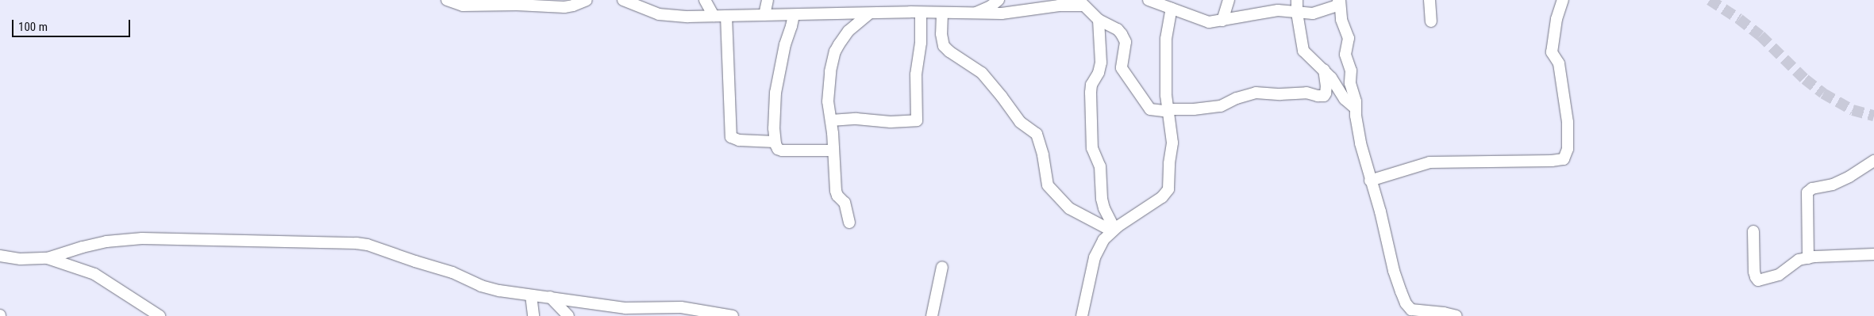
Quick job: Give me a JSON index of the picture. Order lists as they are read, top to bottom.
{
  "scale_bar": "100 m"
}
